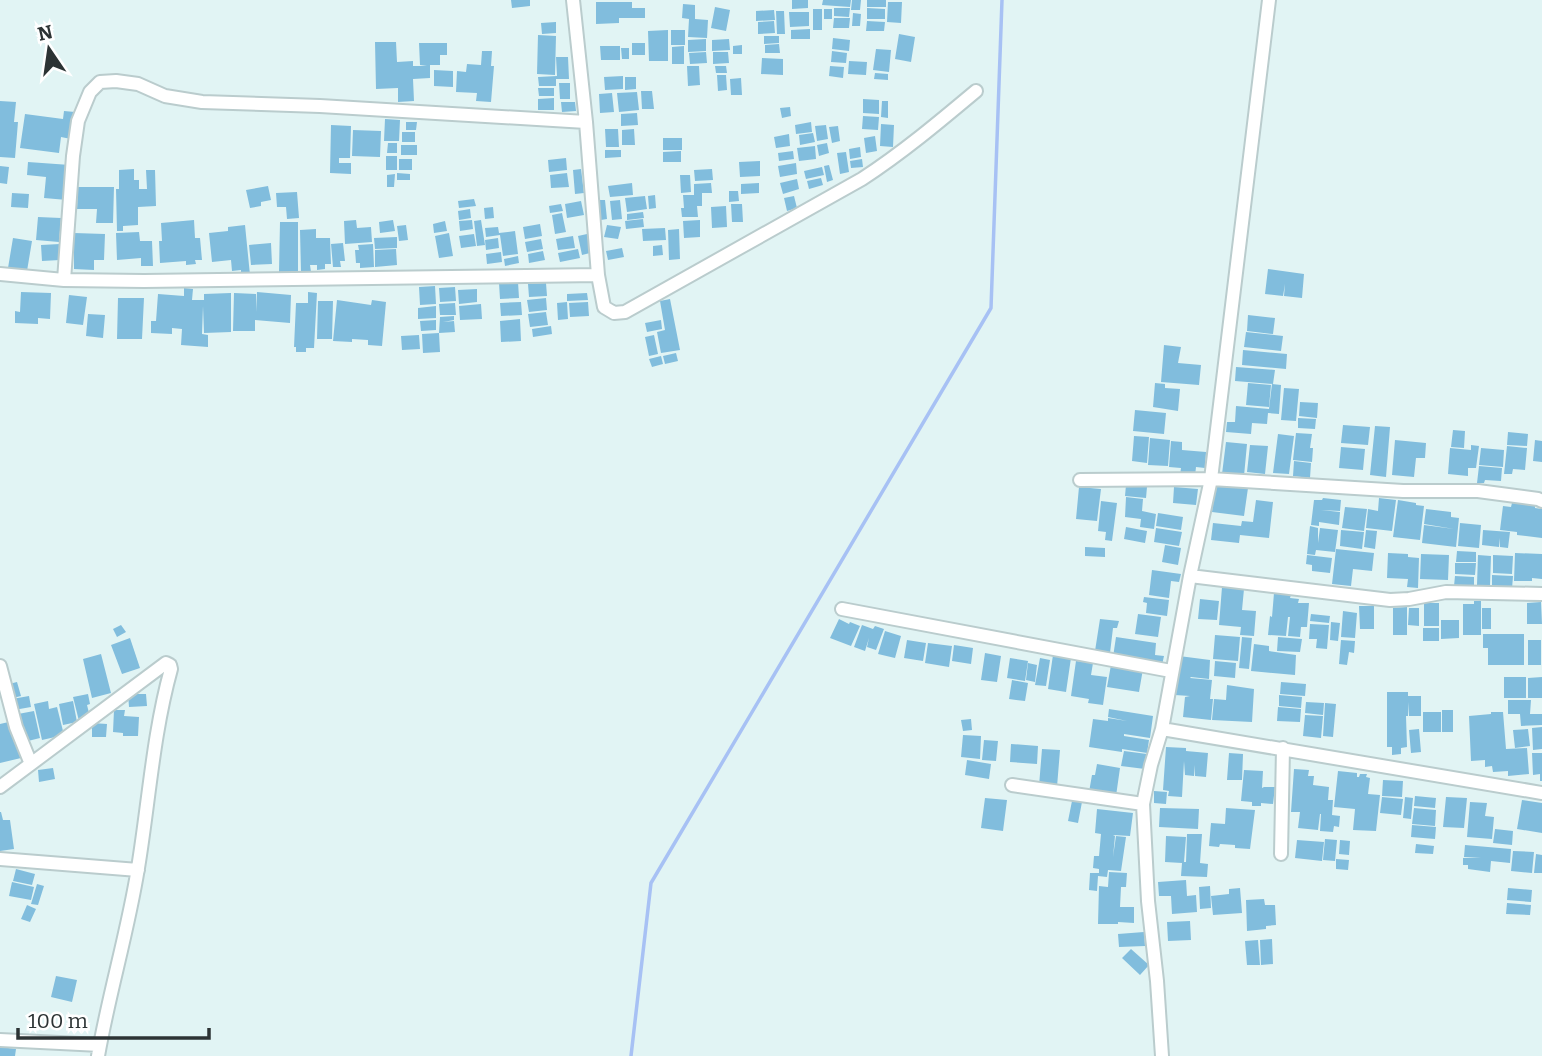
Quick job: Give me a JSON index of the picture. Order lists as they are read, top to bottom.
{
  "scale_bar": "100 m",
  "north": "top"
}
